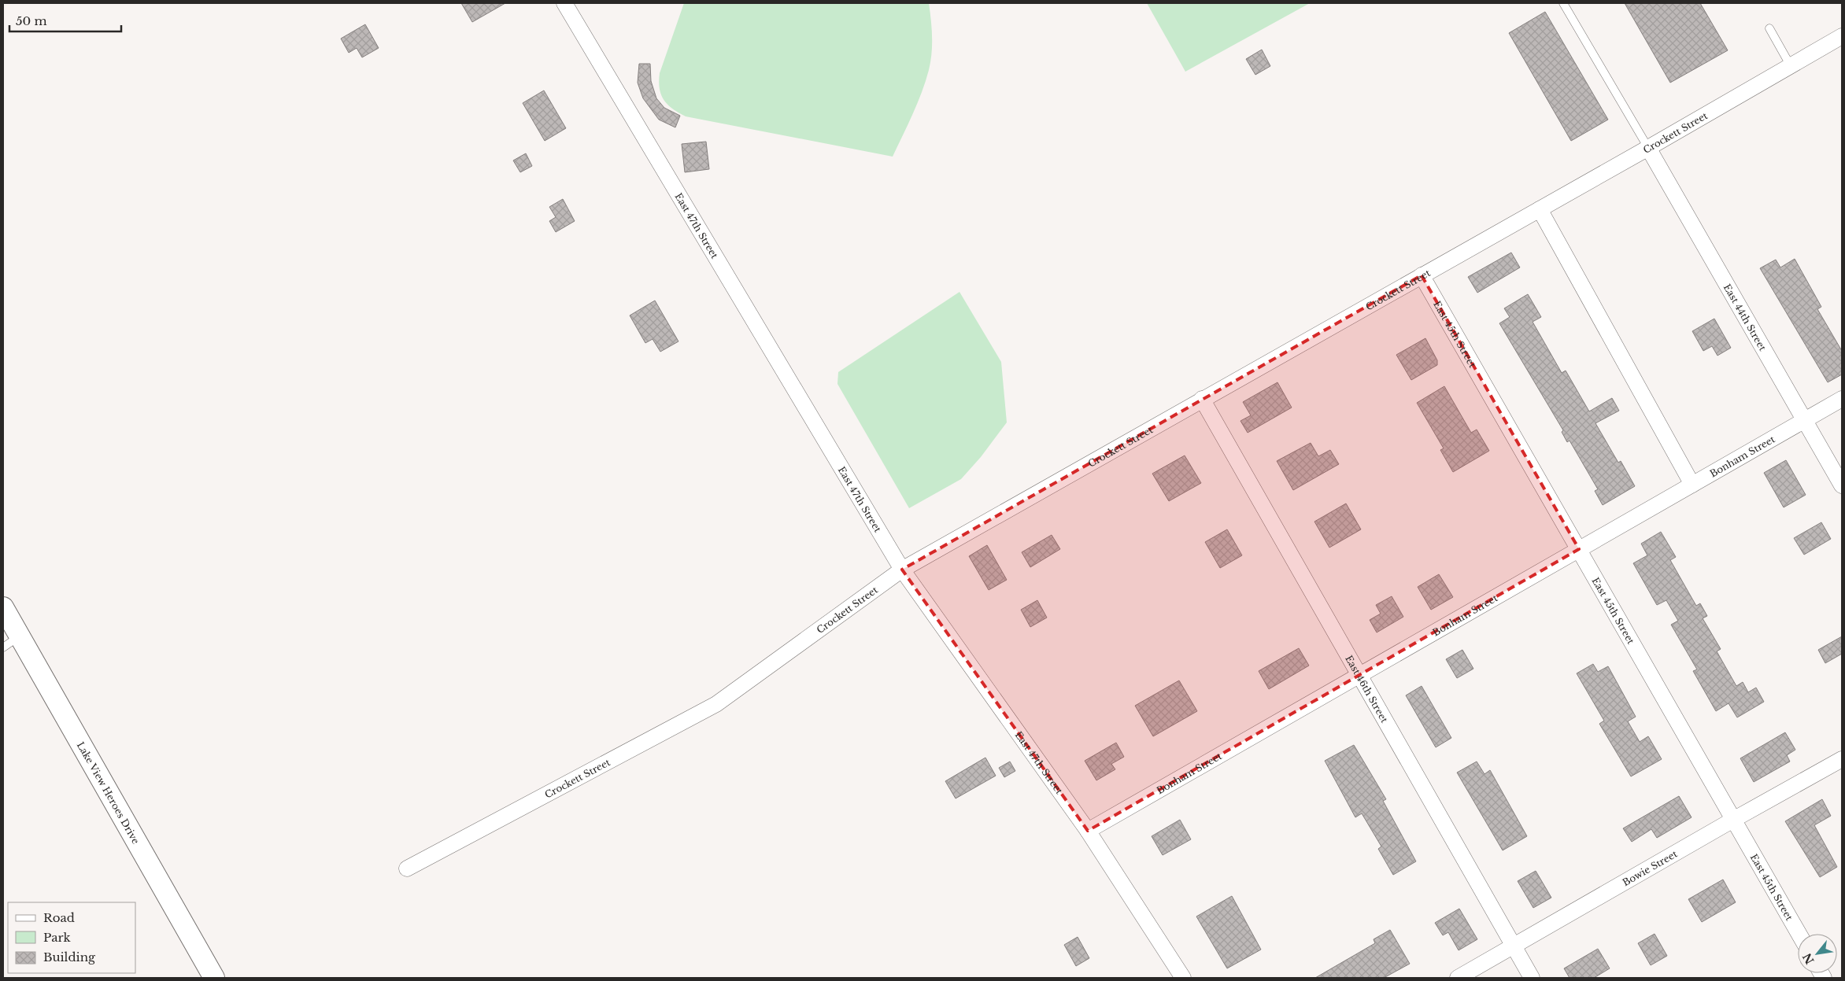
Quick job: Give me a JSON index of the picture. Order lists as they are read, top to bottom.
{
  "streets": {
    "street": [
      "Crockett Street",
      "East 47th Street",
      "East 44th Street",
      "East 45th Street",
      "Bonham Street",
      "East 46th Street",
      "Lake View Heroes Drive",
      "Bowie Street"
    ]
  },
  "crossings": [
    ["Crockett Street", "East 47th Street"],
    ["Crockett Street", "East 44th Street"],
    ["Crockett Street", "East 45th Street"],
    ["Crockett Street", "East 46th Street"],
    ["East 47th Street", "Bonham Street"],
    ["East 44th Street", "Bonham Street"],
    ["East 45th Street", "Bonham Street"],
    ["East 45th Street", "Bowie Street"],
    ["Bonham Street", "East 46th Street"],
    ["East 46th Street", "Bowie Street"]
  ],
  "legend": ["Road", "Park", "Building"],
  "scale_bar": "50 m",
  "north": "bottom left"
}
